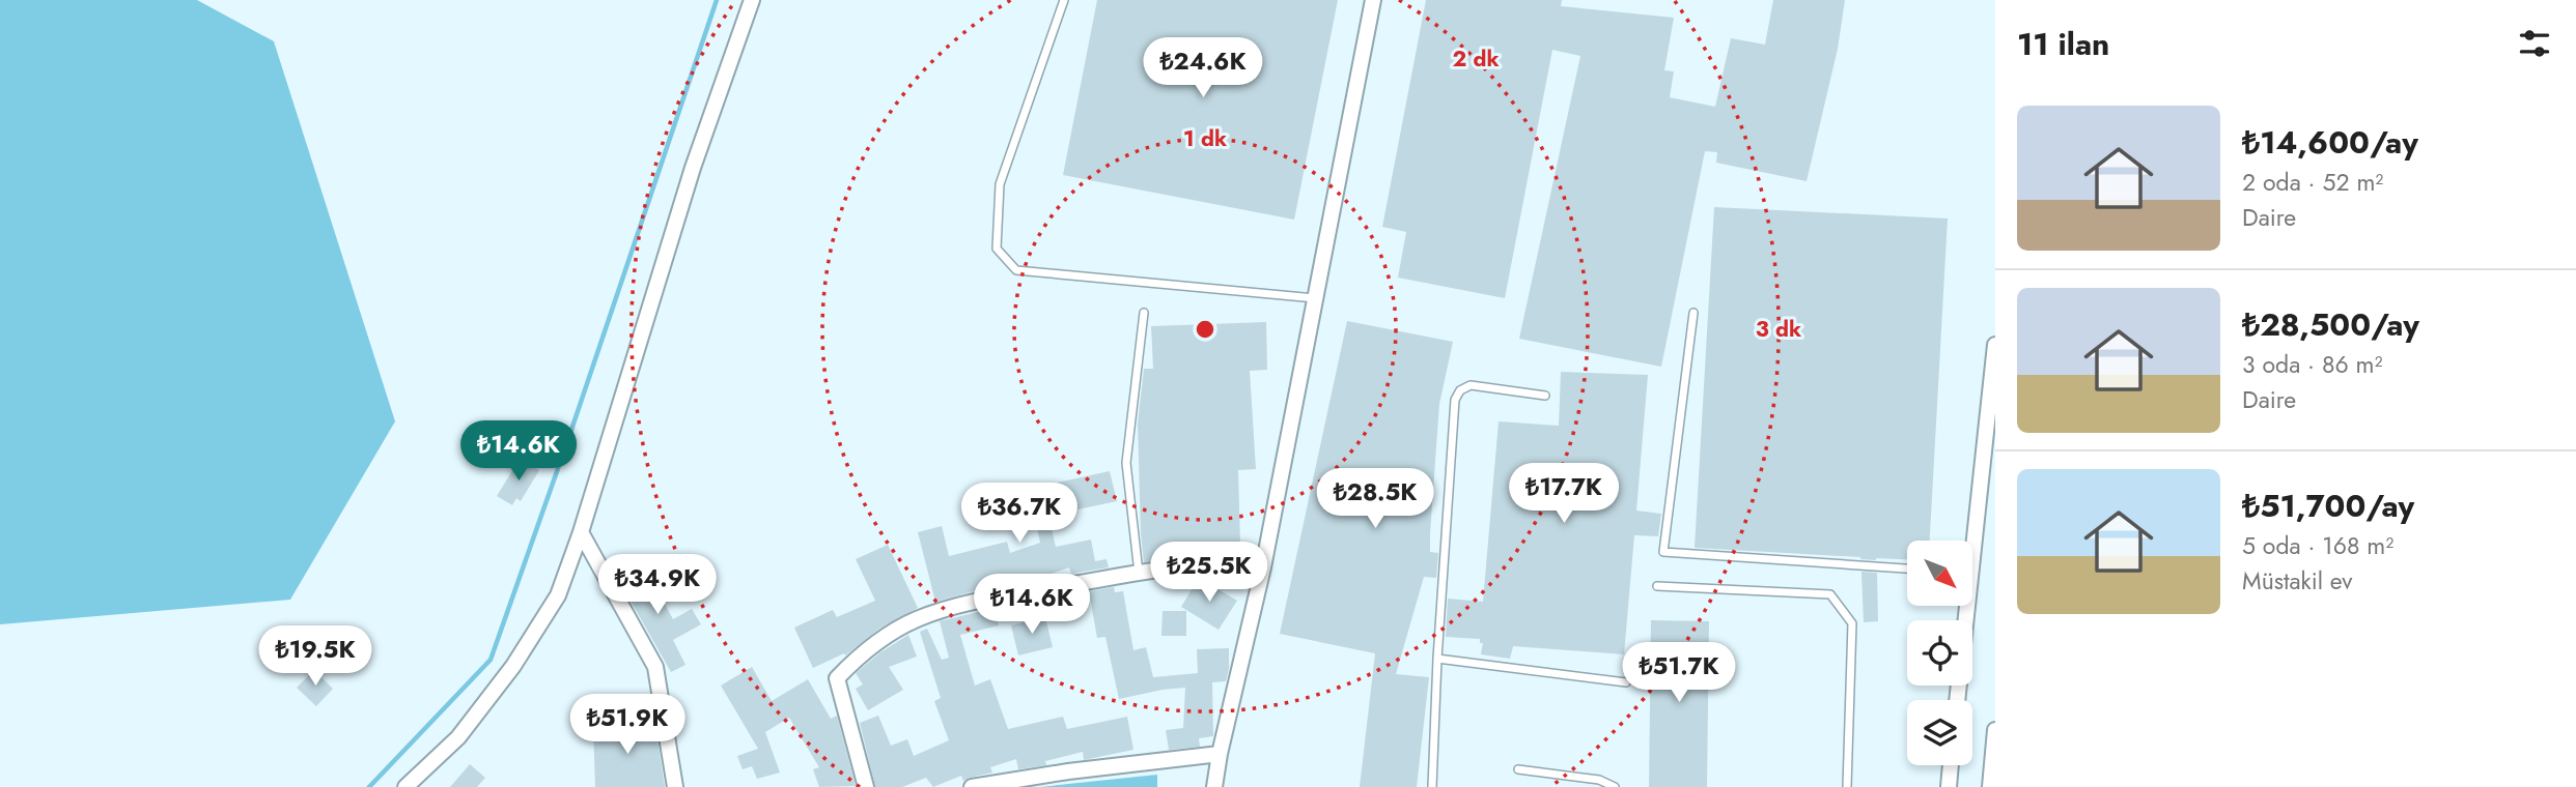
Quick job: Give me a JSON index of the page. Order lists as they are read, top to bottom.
{
  "north": "bottom right",
  "page": {
    "heading": "11 ilan",
    "price": [
      "₺24.6K",
      "₺14.6K",
      "₺17.7K",
      "₺28.5K",
      "₺36.7K",
      "₺25.5K",
      "₺34.9K",
      "₺14.6K",
      "₺19.5K",
      "₺51.7K",
      "₺51.9K"
    ],
    "list": [
      {
        "name": "₺14,600/ay",
        "note": "2 oda · 52 m² · Daire"
      },
      {
        "name": "₺28,500/ay",
        "note": "3 oda · 86 m² · Daire"
      },
      {
        "name": "₺51,700/ay",
        "note": "5 oda · 168 m² · Müstakil ev"
      }
    ]
  },
  "rings": ["2 dk", "1 dk", "3 dk"]
}
